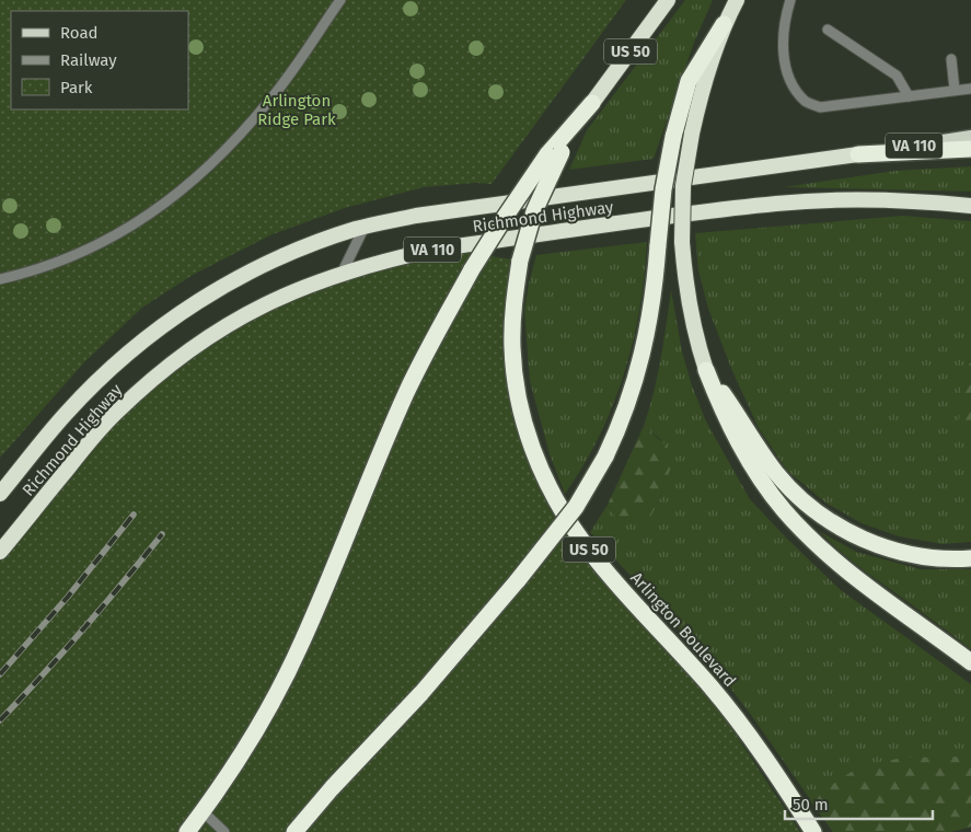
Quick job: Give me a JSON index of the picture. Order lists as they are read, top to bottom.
{
  "streets": {
    "highway": [
      "US 50",
      "VA 110",
      "Richmond Highway",
      "Arlington Boulevard"
    ]
  },
  "crossings": [
    ["VA 110", "Richmond Highway"]
  ],
  "parks": ["Arlington Ridge Park"],
  "legend": ["Road", "Railway", "Park"],
  "scale_bar": "50 m"
}
